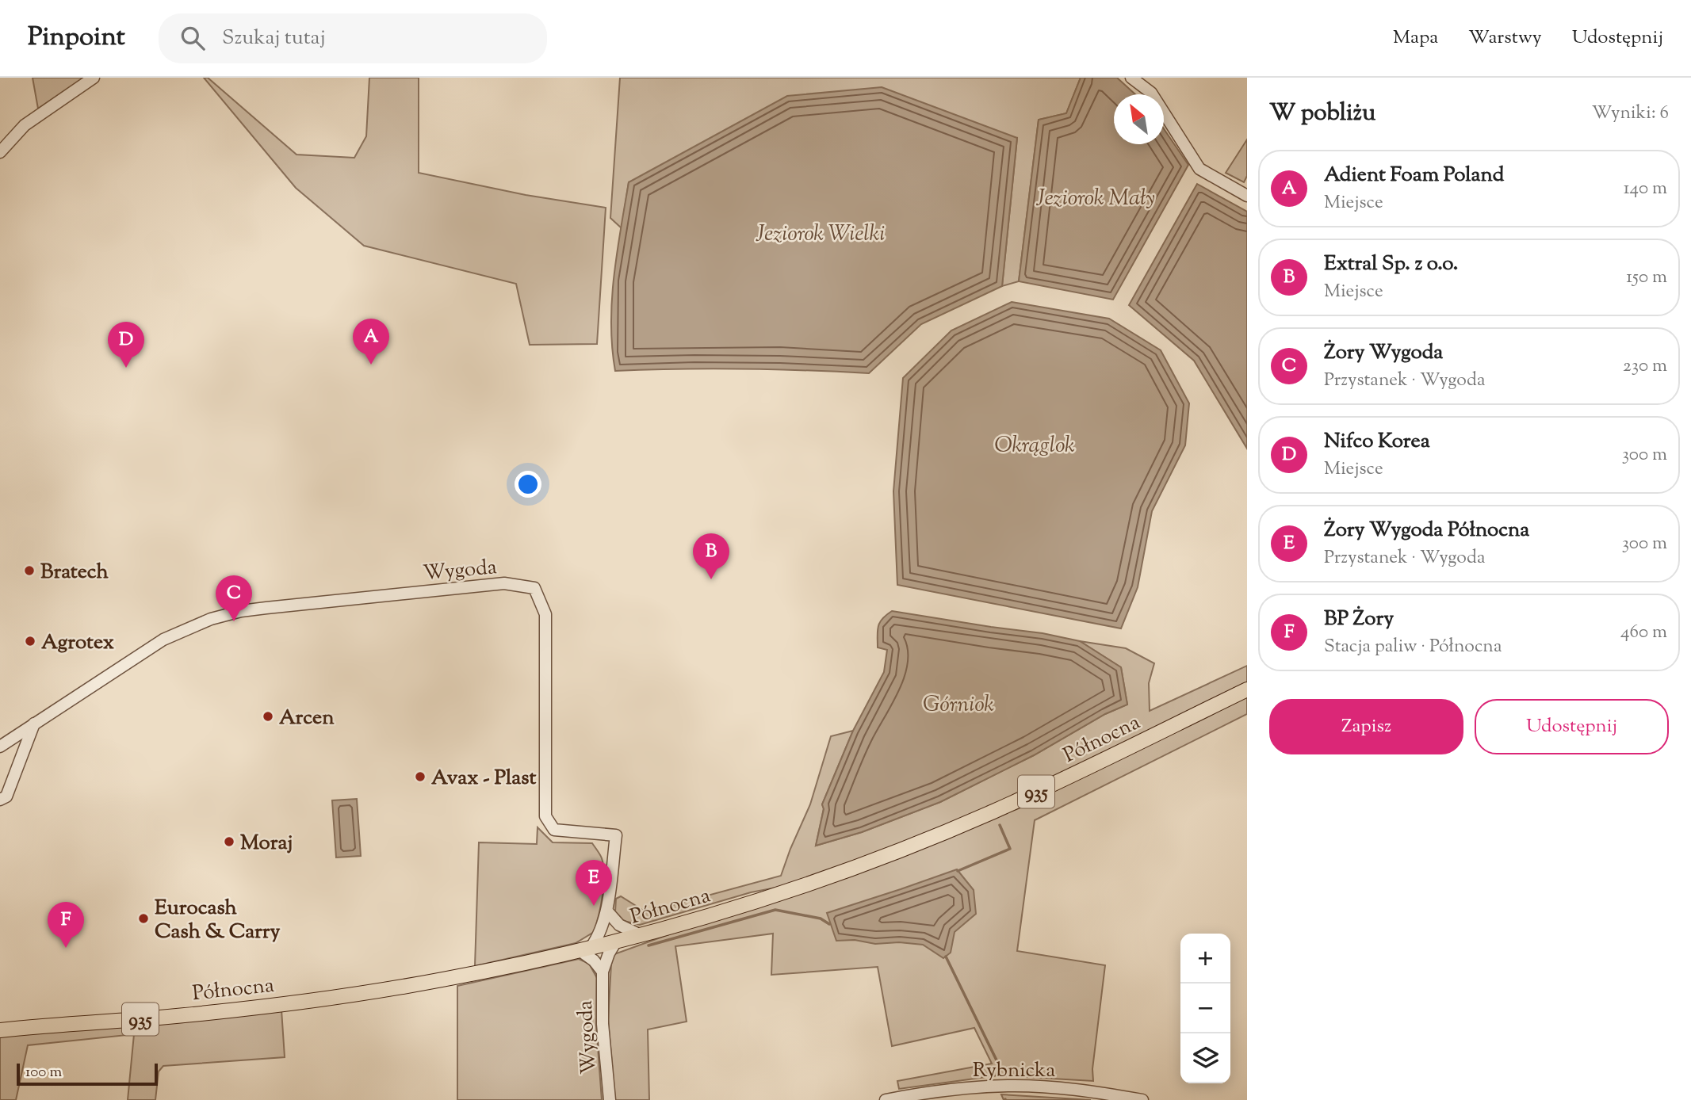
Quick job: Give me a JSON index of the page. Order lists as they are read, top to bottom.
{
  "streets": {
    "main road": ["Północna", "935"],
    "street": ["Wygoda", "Rybnicka"]
  },
  "crossings": [
    ["Wygoda", "Północna"]
  ],
  "water": [
    "Jeziorok Mały",
    "Jeziorok Wielki",
    "Okrąglok",
    "Górniok"
  ],
  "places": [
    "Bratech",
    "Agrotex",
    "Arcen",
    "Avax - Plast",
    "Moraj",
    "Eurocash Cash & Carry"
  ],
  "scale_bar": "100 m",
  "north": "top left",
  "page": {
    "header": "Pinpoint",
    "search": "Szukaj tutaj",
    "nav": ["Mapa", "Warstwy", "Udostępnij"],
    "heading": ["W pobliżu", "Wyniki: 6"],
    "list": [
      {
        "mark": "A",
        "name": "Adient Foam Poland",
        "note": "Miejsce",
        "value": "140 m"
      },
      {
        "mark": "B",
        "name": "Extral Sp. z o.o.",
        "note": "Miejsce",
        "value": "150 m"
      },
      {
        "mark": "C",
        "name": "Żory Wygoda",
        "note": "Przystanek · Wygoda",
        "value": "230 m"
      },
      {
        "mark": "D",
        "name": "Nifco Korea",
        "note": "Miejsce",
        "value": "300 m"
      },
      {
        "mark": "E",
        "name": "Żory Wygoda Północna",
        "note": "Przystanek · Wygoda",
        "value": "300 m"
      },
      {
        "mark": "F",
        "name": "BP Żory",
        "note": "Stacja paliw · Północna",
        "value": "460 m"
      }
    ],
    "pins": [
      "A",
      "D",
      "B",
      "C",
      "E",
      "F"
    ],
    "buttons": ["Zapisz", "Udostępnij"],
    "map_buttons": ["+", "−"],
    "scale": "100 m"
  }
}
